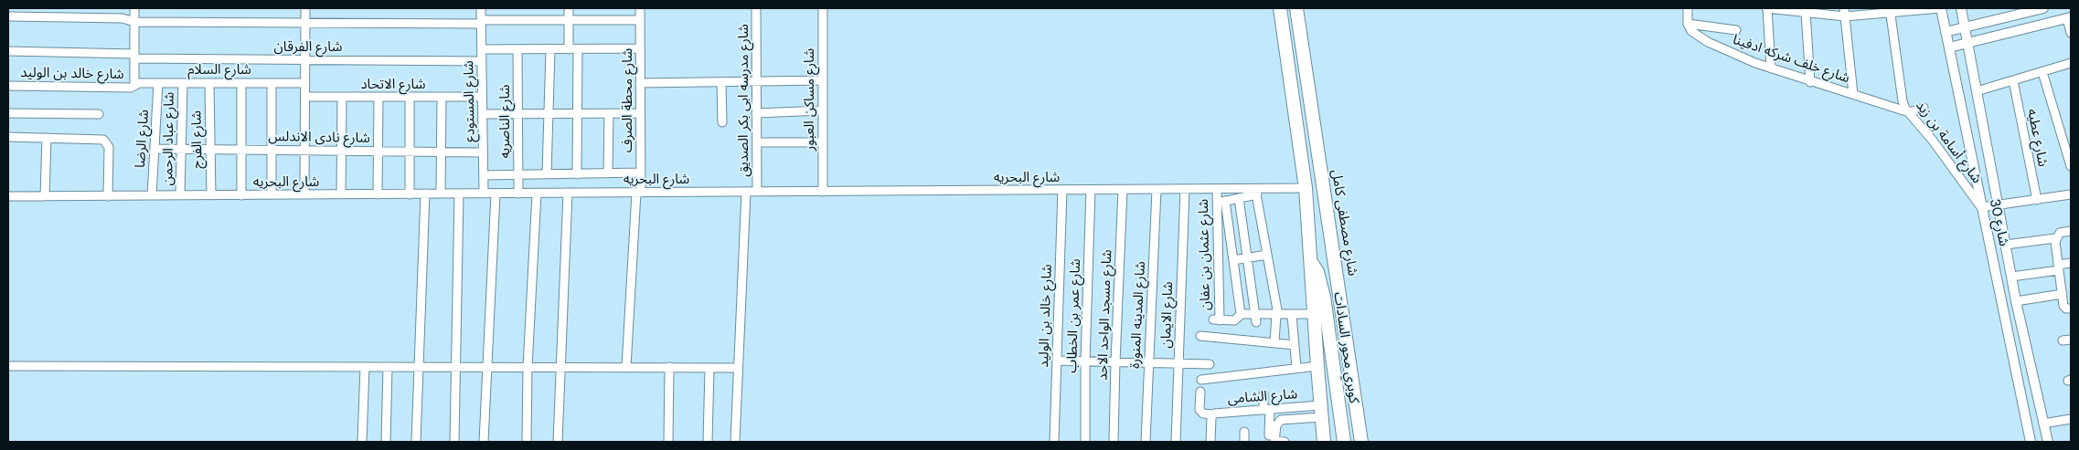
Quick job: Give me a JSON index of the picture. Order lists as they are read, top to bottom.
{
  "streets": {
    "main road": ["شارع مصطفى كامل", "كوبري محور السادات"],
    "street": [
      "شارع الفرقان",
      "شارع خلف شركه ادفينا",
      "شارع السلام",
      "شارع خالد بن الوليد",
      "شارع الاتحاد",
      "شارع مساكن العبور",
      "شارع محطة الصرف",
      "شارع مدرسه ابى بكر الصديق",
      "شارع المستودع",
      "شارع الناصريه",
      "شارع نادى الاندلس",
      "شارع عطيه",
      "شارع الرضا",
      "شارع عباد الرحمن",
      "شارع الفرج",
      "شارع أسامة بن زيد",
      "شارع البحريه",
      "شارع 30",
      "شارع عثمان بن عفان",
      "شارع مسجد الواحد الاحد",
      "شارع المدينه المنورة",
      "شارع الايمان",
      "شارع عمر بن الخطاب",
      "شارع الشامى"
    ]
  },
  "crossings": [
    ["شارع الفرقان", "شارع المستودع"],
    ["شارع خلف شركه ادفينا", "شارع أسامة بن زيد"],
    ["شارع السلام", "شارع خالد بن الوليد"],
    ["شارع السلام", "شارع الرضا"],
    ["شارع السلام", "شارع عباد الرحمن"],
    ["شارع السلام", "شارع الفرج"],
    ["شارع خالد بن الوليد", "شارع البحريه"],
    ["شارع الاتحاد", "شارع المستودع"],
    ["شارع مساكن العبور", "شارع البحريه"],
    ["شارع محطة الصرف", "شارع البحريه"],
    ["شارع مدرسه ابى بكر الصديق", "شارع البحريه"],
    ["شارع المستودع", "شارع نادى الاندلس"],
    ["شارع المستودع", "شارع البحريه"],
    ["شارع الناصريه", "شارع البحريه"],
    ["شارع نادى الاندلس", "شارع الرضا"],
    ["شارع نادى الاندلس", "شارع عباد الرحمن"],
    ["شارع نادى الاندلس", "شارع الفرج"],
    ["شارع الرضا", "شارع البحريه"],
    ["شارع عباد الرحمن", "شارع البحريه"],
    ["شارع الفرج", "شارع البحريه"],
    ["شارع أسامة بن زيد", "شارع 30"],
    ["شارع البحريه", "شارع عثمان بن عفان"],
    ["شارع البحريه", "شارع مسجد الواحد الاحد"],
    ["شارع البحريه", "شارع المدينه المنورة"],
    ["شارع البحريه", "شارع الايمان"],
    ["شارع البحريه", "شارع عمر بن الخطاب"]
  ]
}
